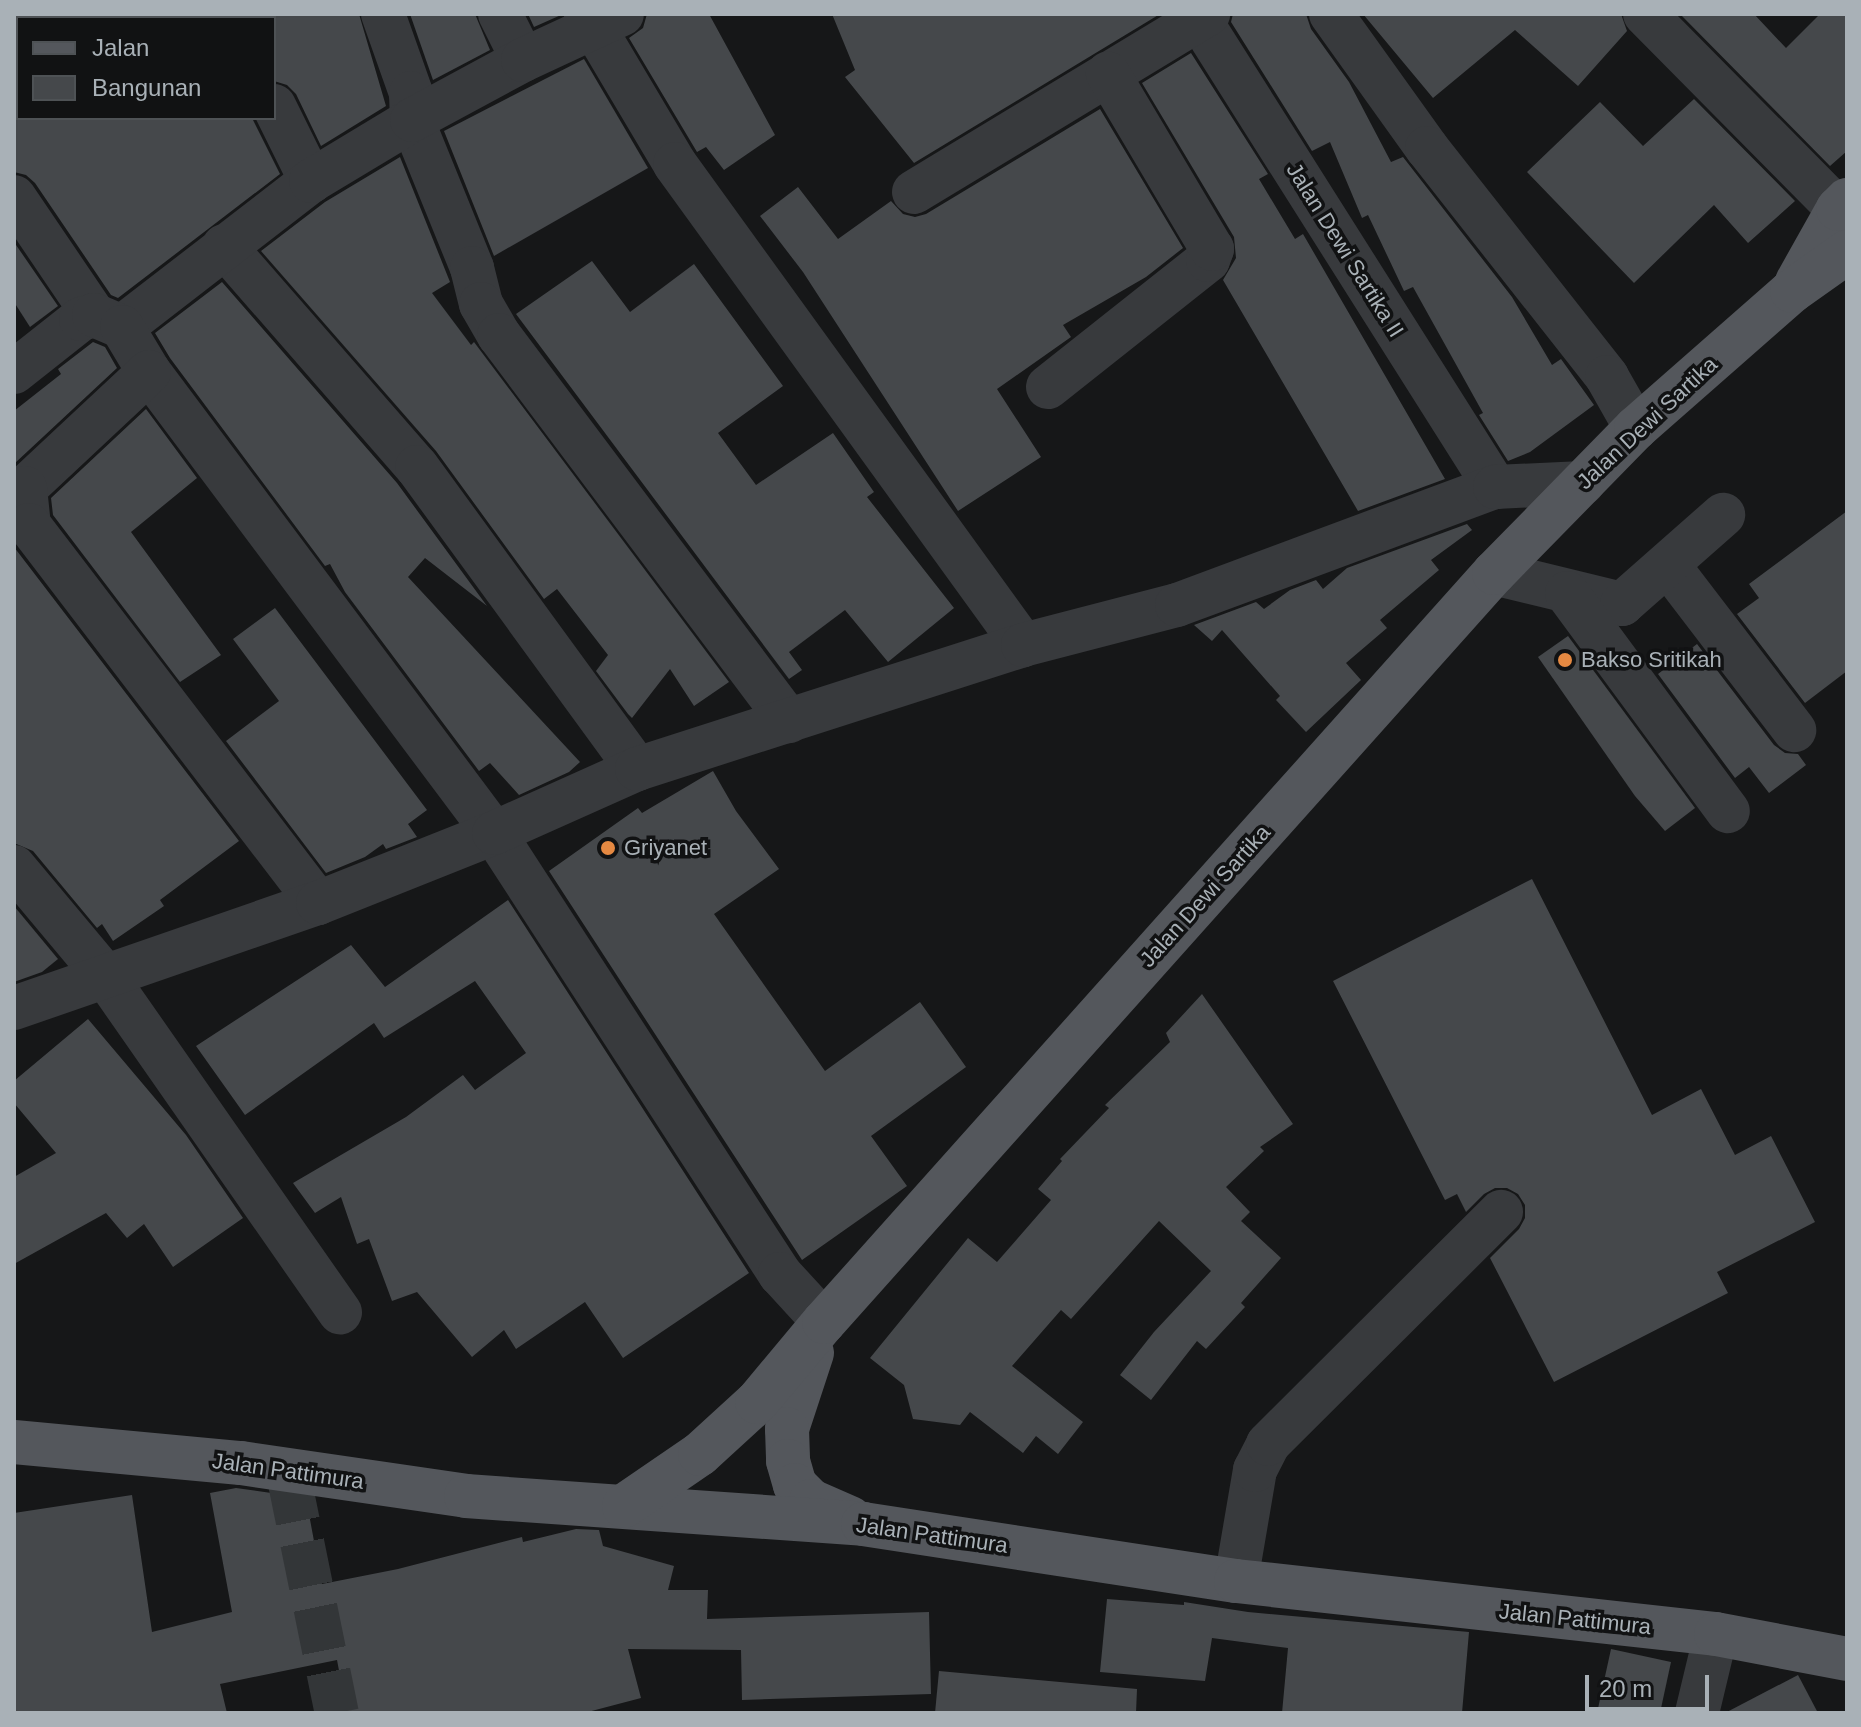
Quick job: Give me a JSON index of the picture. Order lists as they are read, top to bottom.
{
  "streets": {
    "main road": ["Jalan Dewi Sartika", "Jalan Pattimura"],
    "street": ["Jalan Dewi Sartika II"]
  },
  "crossings": [
    ["Jalan Dewi Sartika", "Jalan Pattimura"]
  ],
  "places": ["Bakso Sritikah", "Griyanet"],
  "legend": ["Jalan", "Bangunan"],
  "scale_bar": "20 m"
}
